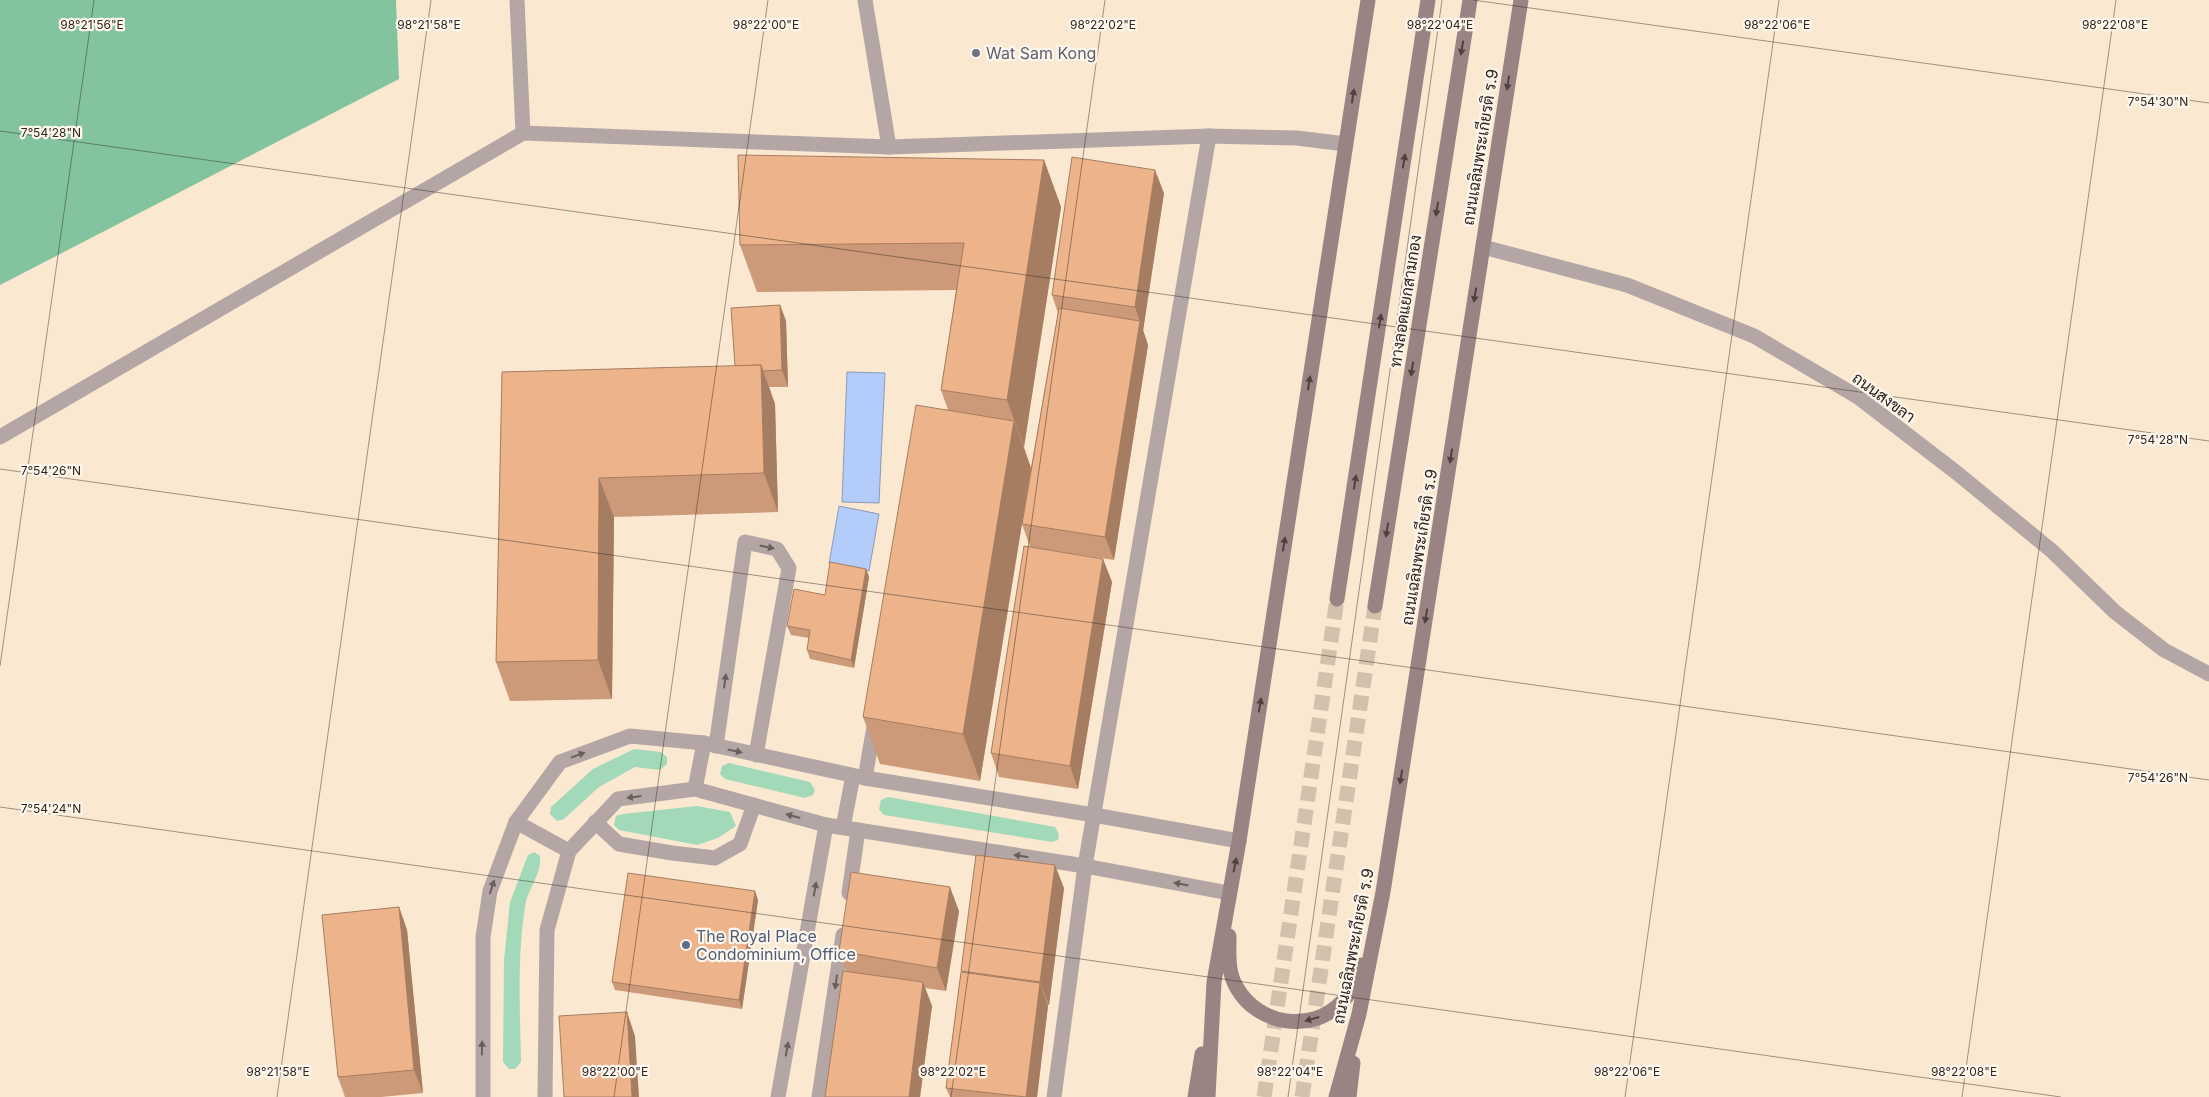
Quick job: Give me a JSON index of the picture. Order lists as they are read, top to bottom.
{
  "streets": {
    "main road": ["ถนนเฉลิมพระเกียรติ ร.9", "ทางลอดแยกสามกอง"],
    "street": ["ถนนสงขลา"]
  },
  "crossings": [
    ["ถนนเฉลิมพระเกียรติ ร.9", "ถนนสงขลา"]
  ],
  "one_way": ["ถนนเฉลิมพระเกียรติ ร.9"],
  "places": ["Wat Sam Kong", "The Royal Place Condominium, Office"],
  "coordinates": [
    "98°21'56\"E",
    "98°21'58\"E",
    "98°22'00\"E",
    "98°22'02\"E",
    "98°22'04\"E",
    "98°22'06\"E",
    "98°22'08\"E",
    "7°54'30\"N",
    "7°54'28\"N",
    "7°54'26\"N",
    "7°54'24\"N"
  ]
}
